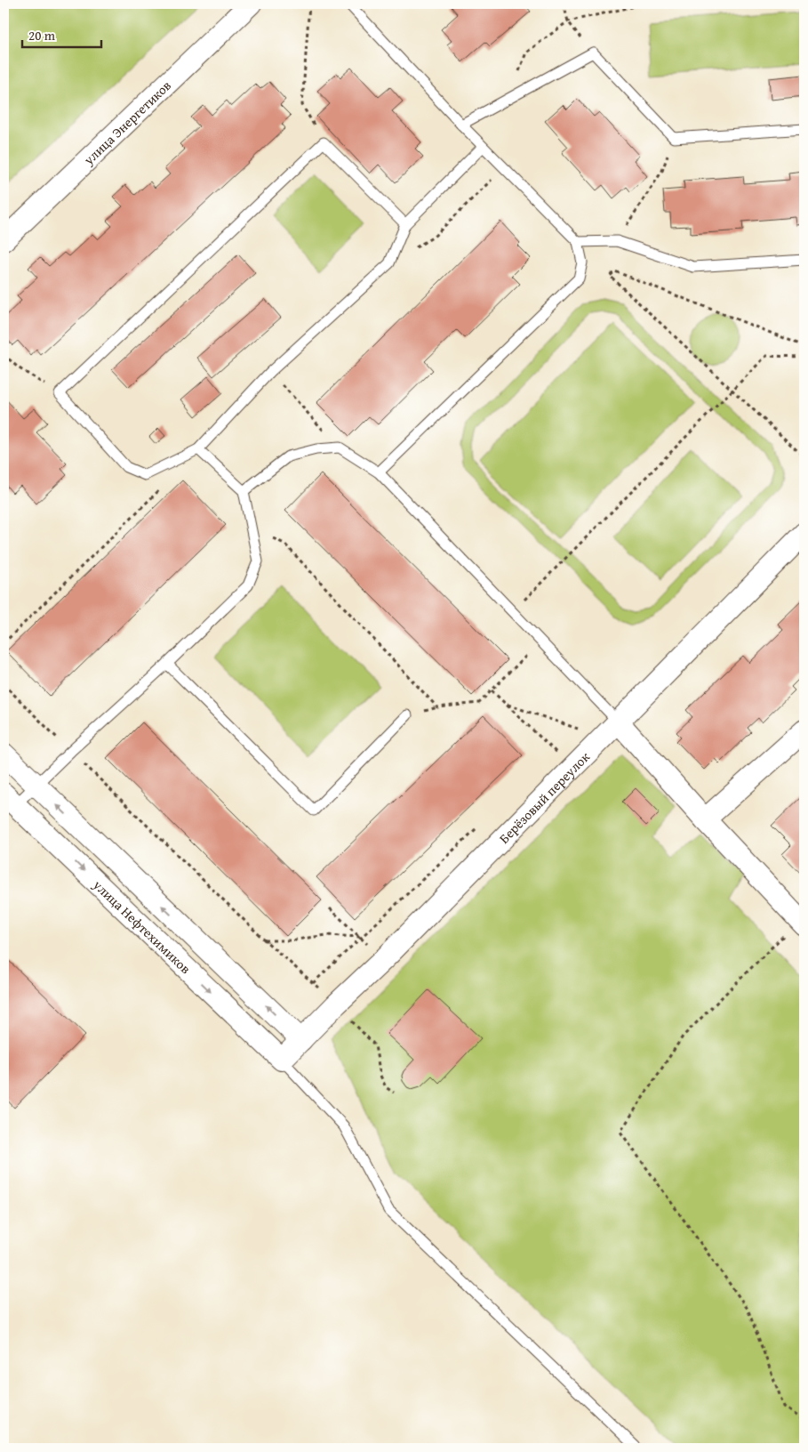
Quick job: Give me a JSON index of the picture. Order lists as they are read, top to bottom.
{
  "streets": {
    "street": ["улица Энергетиков", "Берёзовый переулок", "улица Нефтехимиков"]
  },
  "crossings": [
    ["Берёзовый переулок", "улица Нефтехимиков"]
  ],
  "scale_bar": "20 m"
}
